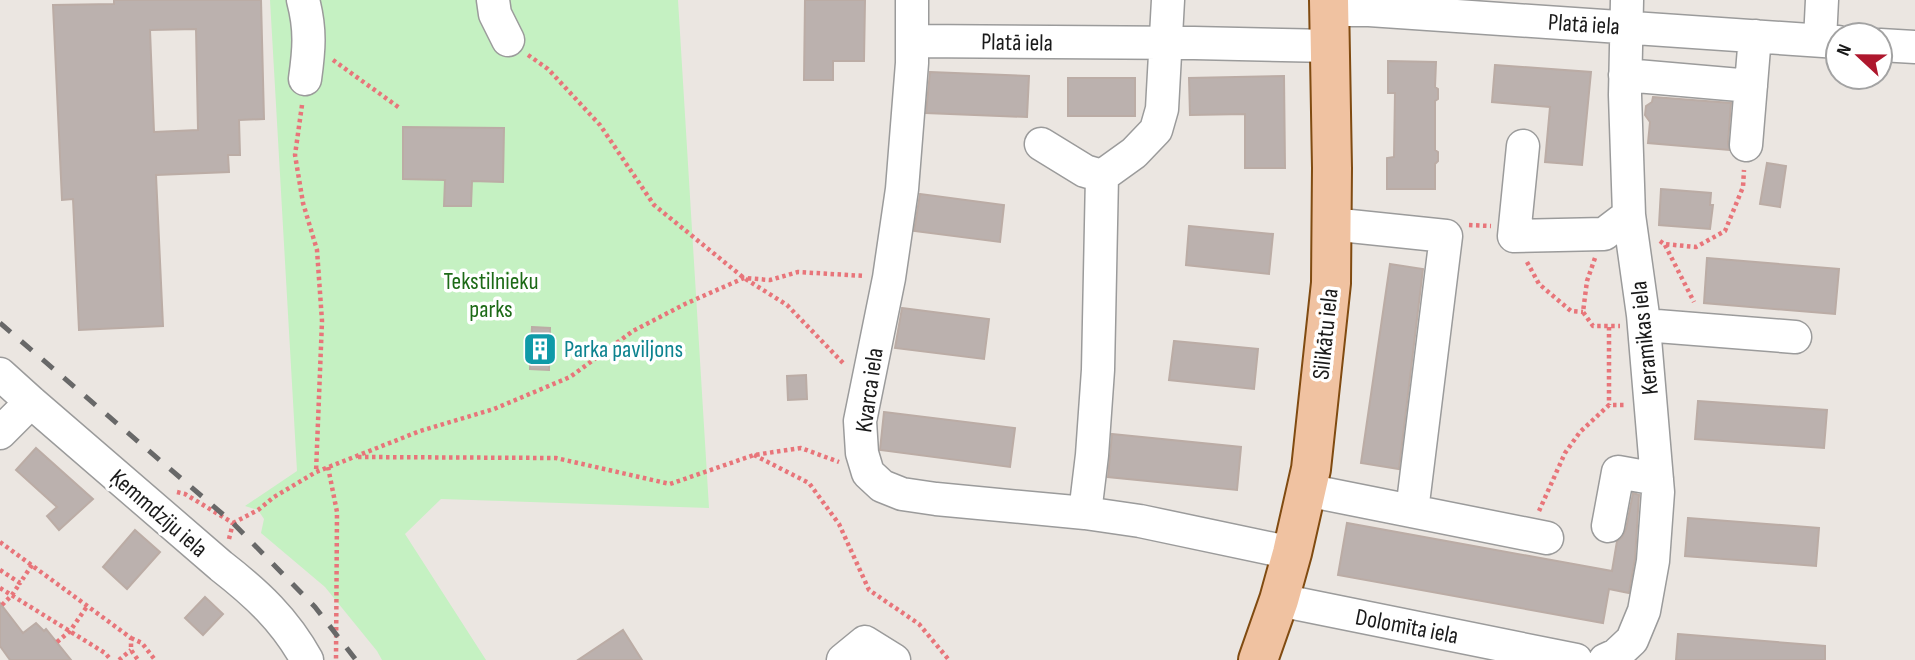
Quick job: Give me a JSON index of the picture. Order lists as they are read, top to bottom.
{
  "streets": {
    "main road": ["Silikātu iela"],
    "street": [
      "Platā iela",
      "Keramikas iela",
      "Kvarca iela",
      "Ķemmdziju iela",
      "Dolomīta iela"
    ]
  },
  "crossings": [
    ["Platā iela", "Silikātu iela"],
    ["Platā iela", "Keramikas iela"],
    ["Platā iela", "Kvarca iela"],
    ["Silikātu iela", "Dolomīta iela"]
  ],
  "parks": ["Tekstilnieku parks"],
  "places": {
    "building": ["Parka paviljons"]
  },
  "north": "left"
}
